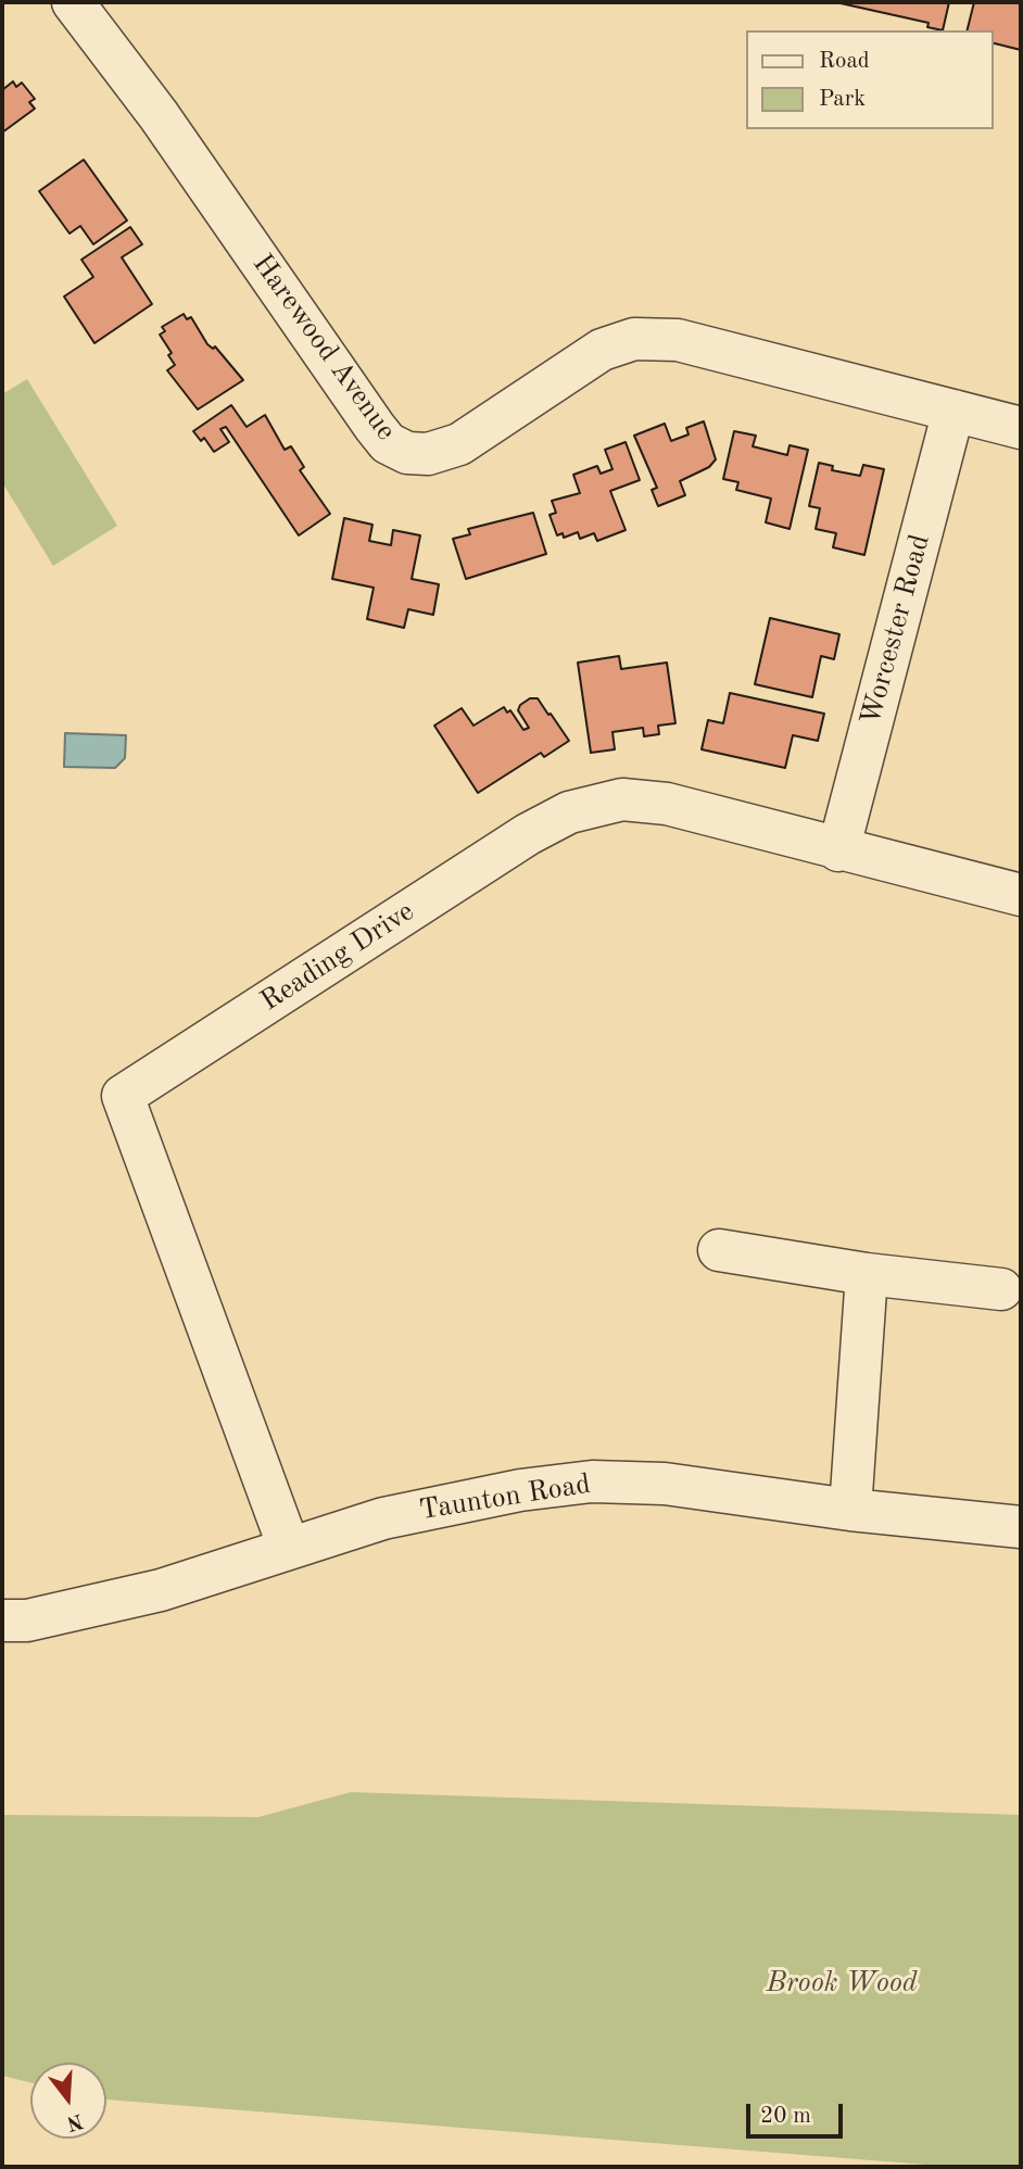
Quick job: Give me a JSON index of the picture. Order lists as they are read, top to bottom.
{
  "streets": {
    "street": [
      "Harewood Avenue",
      "Worcester Road",
      "Reading Drive",
      "Taunton Road"
    ]
  },
  "crossings": [
    ["Harewood Avenue", "Worcester Road"],
    ["Worcester Road", "Reading Drive"],
    ["Reading Drive", "Taunton Road"]
  ],
  "parks": ["Brook Wood"],
  "legend": ["Road", "Park"],
  "scale_bar": "20 m",
  "north": "bottom"
}
